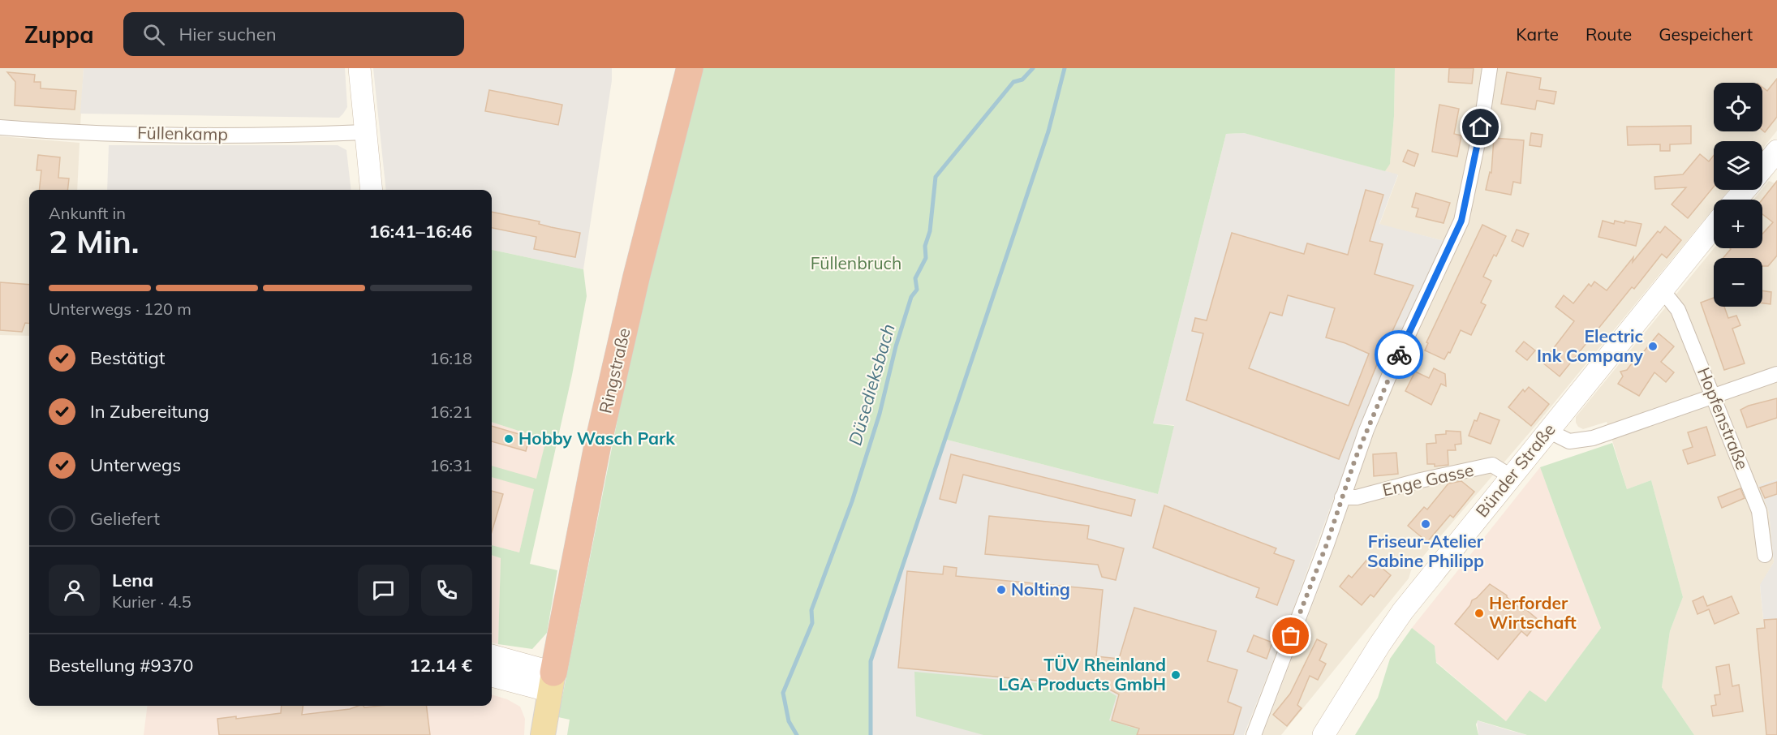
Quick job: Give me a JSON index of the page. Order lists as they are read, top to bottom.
{
  "streets": {
    "highway": ["Ringstraße"],
    "main road": ["Bünder Straße"],
    "street": ["Füllenkamp", "Hopfenstraße", "Enge Gasse"]
  },
  "crossings": [
    ["Hopfenstraße", "Bünder Straße"],
    ["Bünder Straße", "Enge Gasse"]
  ],
  "water": ["Düsedieksbach"],
  "parks": ["Füllenbruch"],
  "places": [
    "Electric Ink Company",
    "Hobby Wasch Park",
    "Friseur-Atelier Sabine Philipp",
    "Nolting",
    "Herforder Wirtschaft",
    "TÜV Rheinland LGA Products GmbH"
  ],
  "page": {
    "header": "Zuppa",
    "search": "Hier suchen",
    "nav": ["Karte", "Route", "Gespeichert"],
    "map_buttons": ["+", "−"],
    "heading": ["2 Min.", "Ankunft in", "16:41–16:46"],
    "panel": [
      "Lena",
      "Kurier · 4.5",
      "Bestellung #9370",
      "12.14 €"
    ],
    "bar": "Unterwegs · 120 m",
    "list": [
      ["Bestätigt", "16:18"],
      ["In Zubereitung", "16:21"],
      ["Unterwegs", "16:31"],
      "Geliefert"
    ]
  }
}
